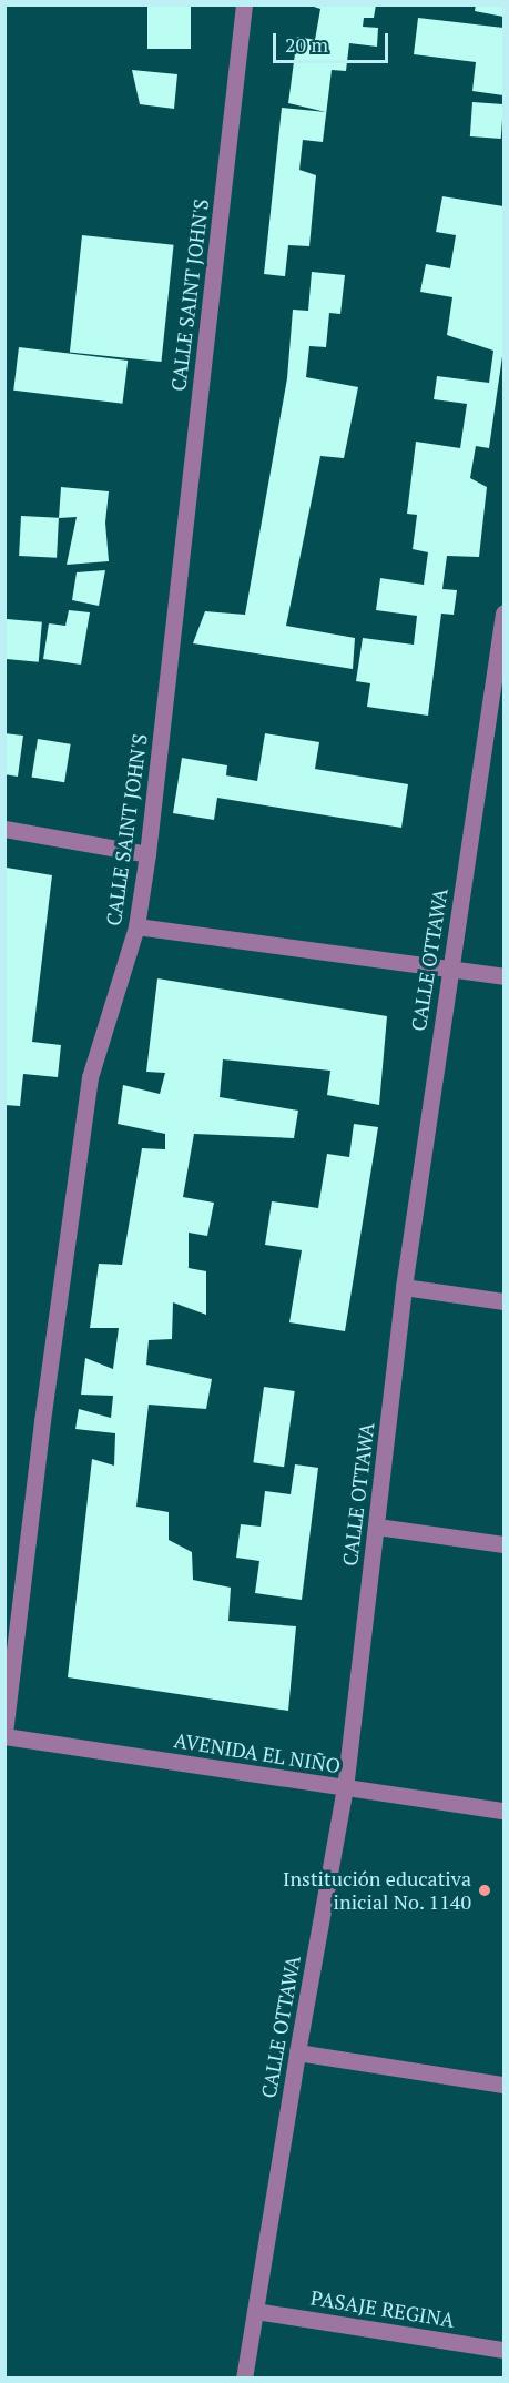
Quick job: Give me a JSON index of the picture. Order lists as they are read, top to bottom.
{
  "streets": {
    "street": [
      "CALLE SAINT JOHN'S",
      "CALLE OTTAWA",
      "AVENIDA EL NIÑO",
      "PASAJE REGINA"
    ]
  },
  "crossings": [
    ["CALLE SAINT JOHN'S", "AVENIDA EL NIÑO"],
    ["CALLE OTTAWA", "AVENIDA EL NIÑO"],
    ["CALLE OTTAWA", "PASAJE REGINA"]
  ],
  "places": ["Institución educativa inicial No. 1140"],
  "scale_bar": "20 m"
}
